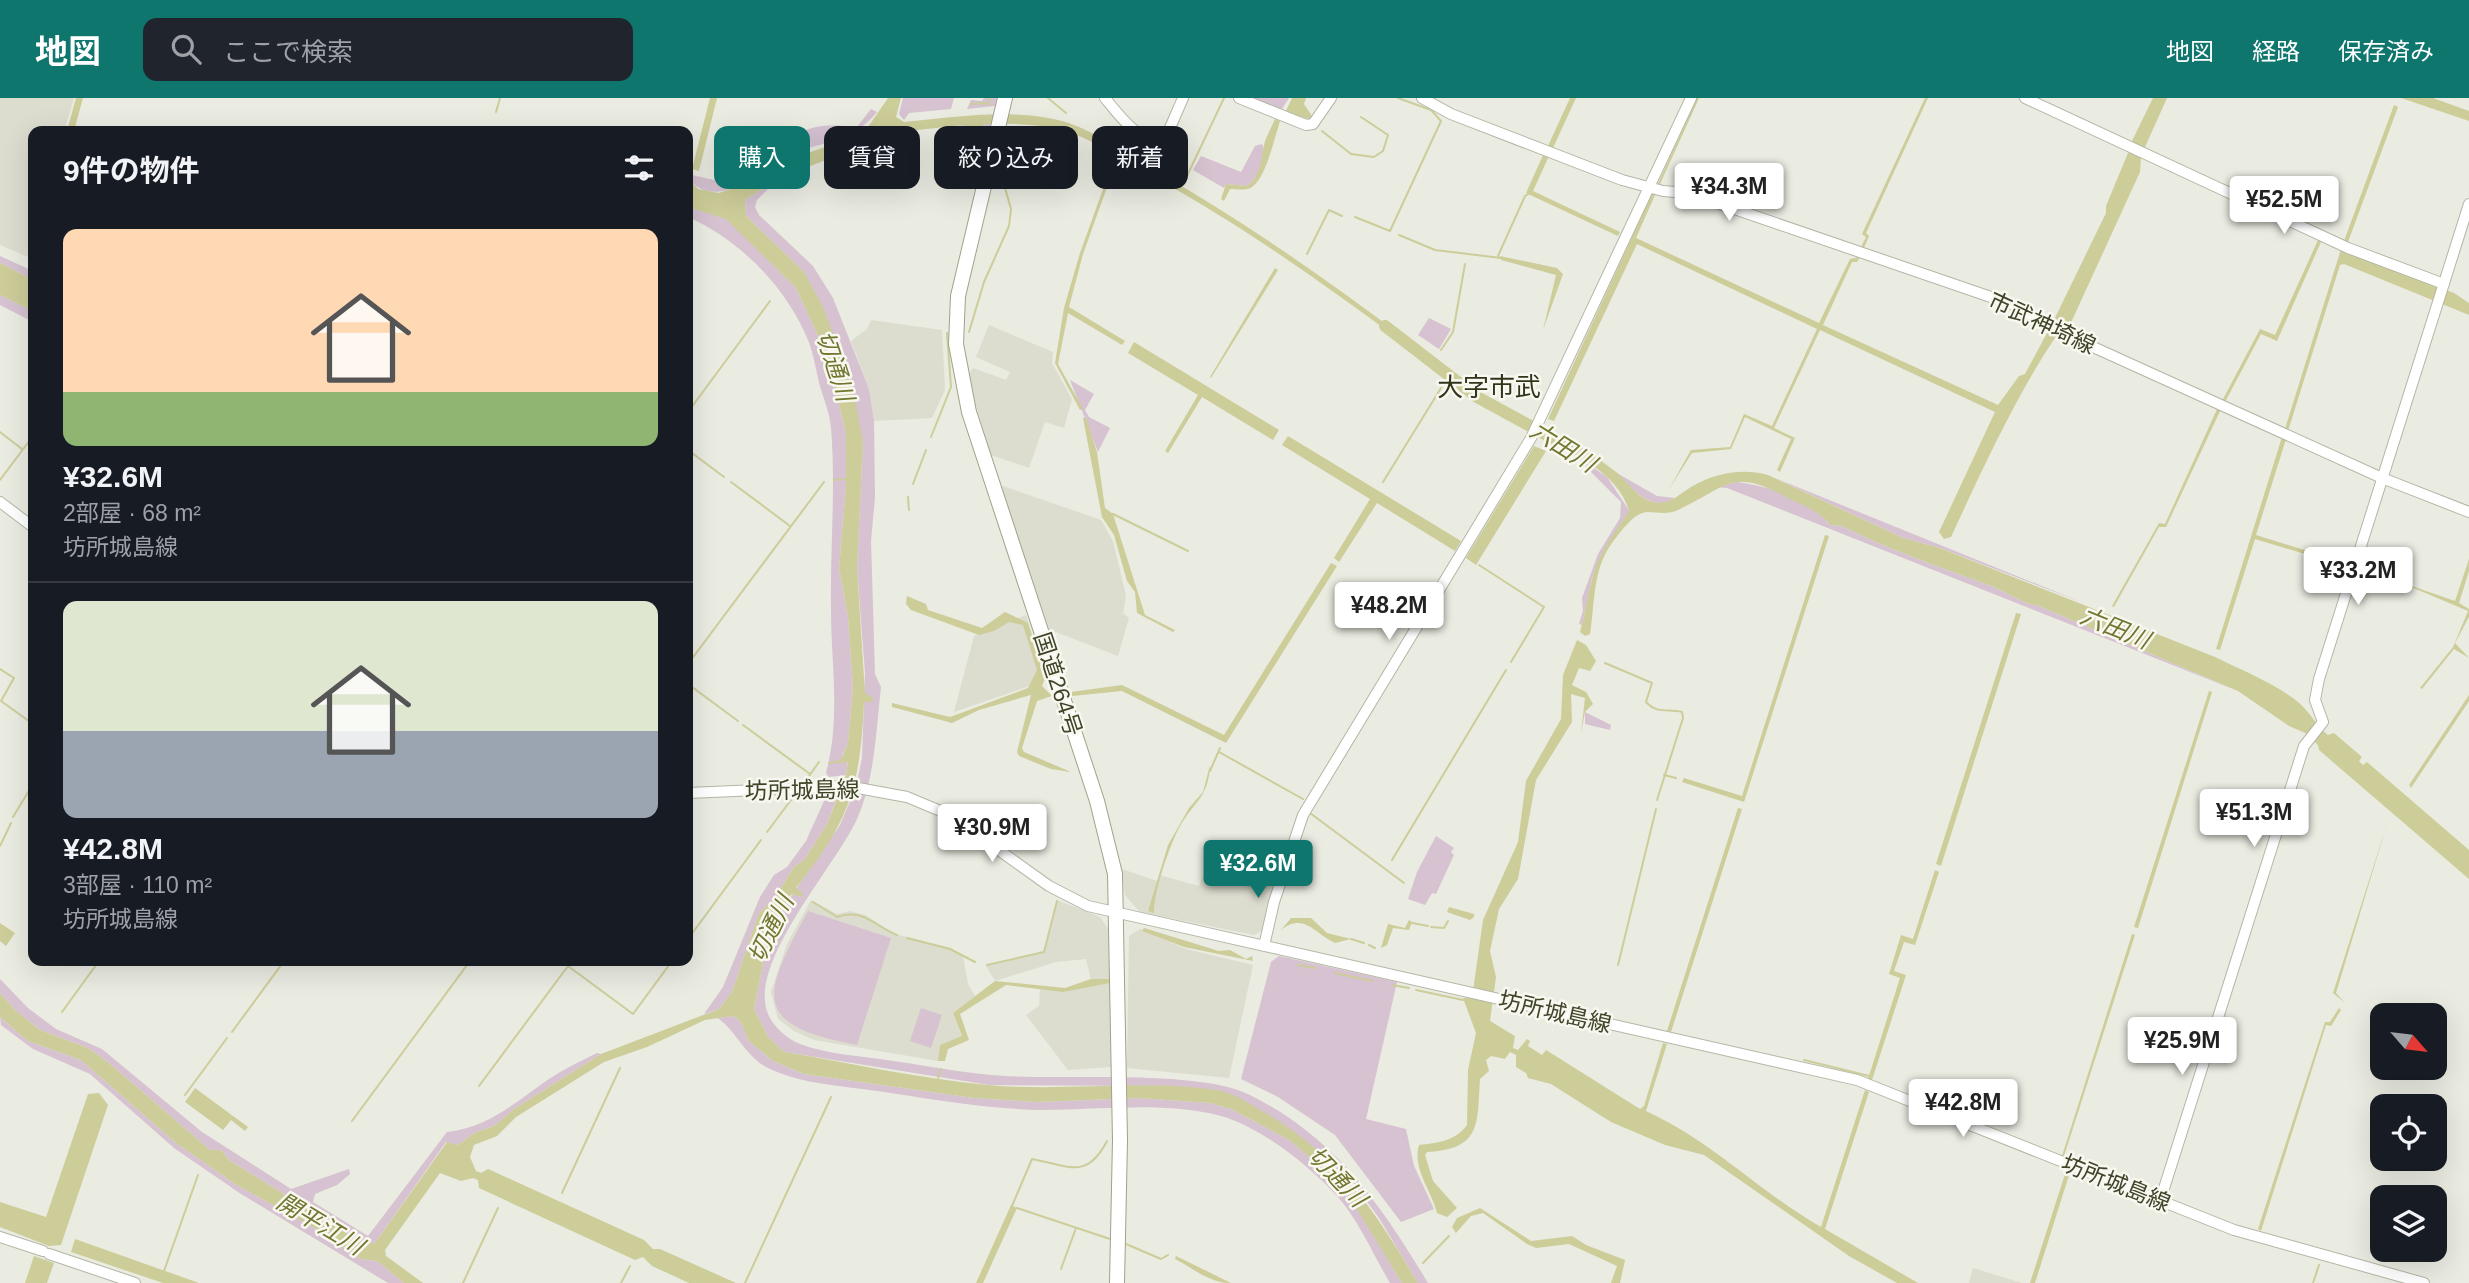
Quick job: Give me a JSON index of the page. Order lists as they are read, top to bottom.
{
  "streets": {
    "highway": ["国道264号"],
    "main road": ["市武神埼線", "坊所城島線"]
  },
  "crossings": [
    ["国道264号", "坊所城島線"]
  ],
  "districts": ["大字市武"],
  "water": ["切通川", "六田川", "開平江川"],
  "north": "bottom right",
  "page": {
    "header": "地図",
    "search": "ここで検索",
    "nav": ["地図", "経路", "保存済み"],
    "chip": [
      "購入",
      "賃貸",
      "絞り込み",
      "新着"
    ],
    "heading": "9件の物件",
    "price": [
      "¥34.3M",
      "¥52.5M",
      "¥33.2M",
      "¥48.2M",
      "¥51.3M",
      "¥30.9M",
      "¥32.6M",
      "¥25.9M",
      "¥42.8M"
    ],
    "list": [
      {
        "name": "¥32.6M",
        "note": "2部屋 · 68 m² · 坊所城島線"
      },
      {
        "name": "¥42.8M",
        "note": "3部屋 · 110 m² · 坊所城島線"
      }
    ]
  }
}
